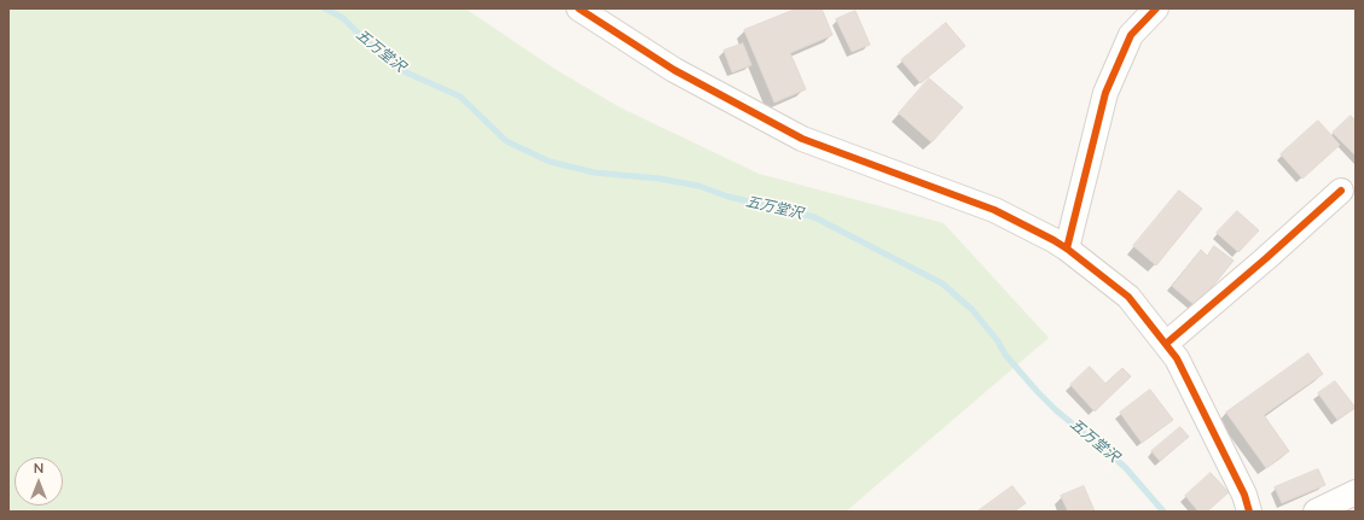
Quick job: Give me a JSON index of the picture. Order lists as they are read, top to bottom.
{
  "water": ["五万堂沢"],
  "north": "top"
}
